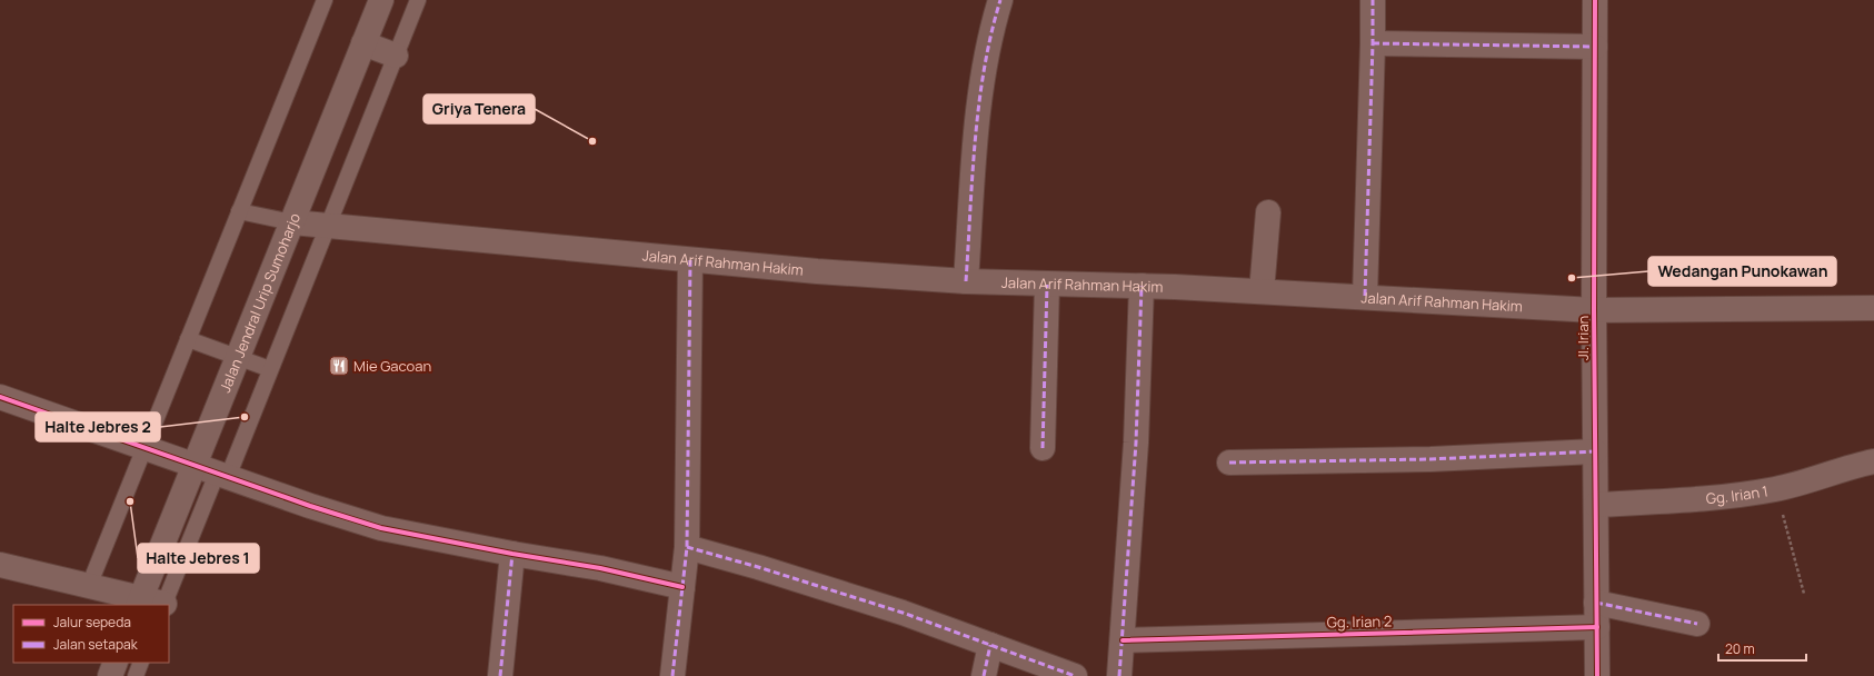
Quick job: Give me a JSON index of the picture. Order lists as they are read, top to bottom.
{
  "streets": {
    "street": [
      "Jalan Arif Rahman Hakim",
      "Jalan Jendral Urip Sumoharjo",
      "Jl. Irian",
      "Gg. Irian 1",
      "Gg. Irian 2"
    ]
  },
  "crossings": [
    ["Jalan Arif Rahman Hakim", "Jalan Jendral Urip Sumoharjo"],
    ["Jalan Arif Rahman Hakim", "Jl. Irian"],
    ["Jl. Irian", "Gg. Irian 1"],
    ["Jl. Irian", "Gg. Irian 2"]
  ],
  "places": {
    "other": [
      "Griya Tenera",
      "Wedangan Punokawan",
      "Halte Jebres 2",
      "Halte Jebres 1"
    ],
    "restaurant": ["Mie Gacoan"]
  },
  "legend": ["Jalur sepeda", "Jalan setapak"],
  "scale_bar": "20 m"
}
